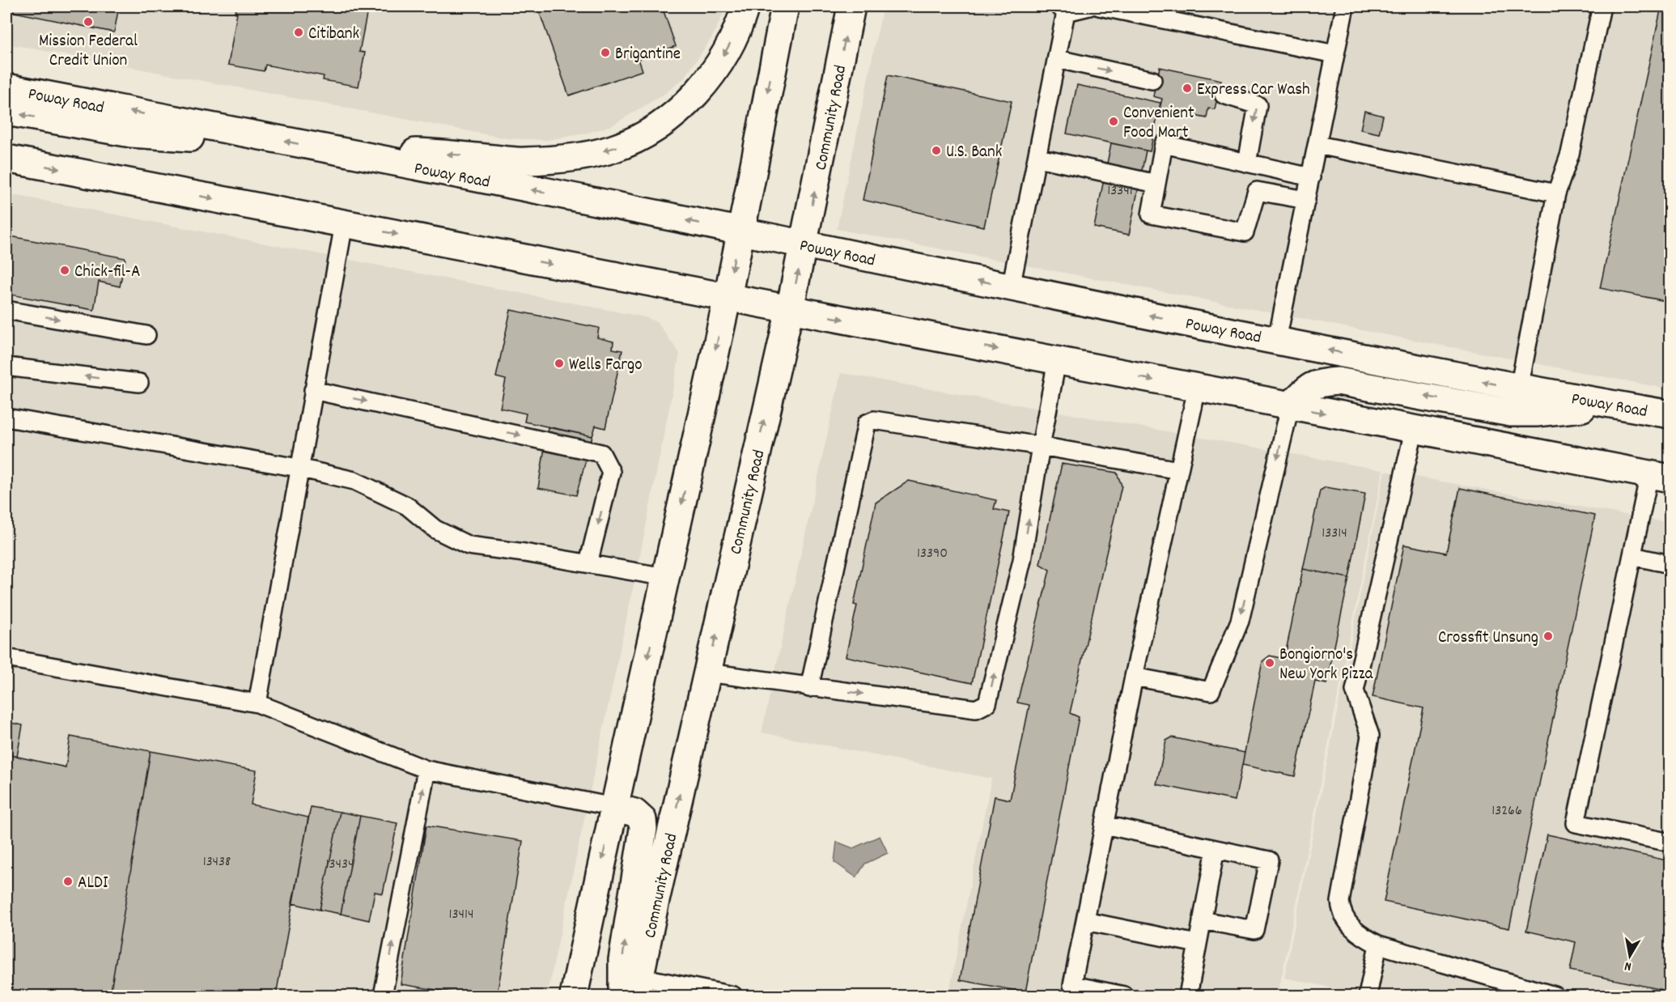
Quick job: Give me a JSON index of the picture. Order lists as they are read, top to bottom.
{
  "streets": {
    "main road": ["Poway Road", "Community Road"]
  },
  "crossings": [
    ["Poway Road", "Community Road"]
  ],
  "places": [
    "Mission Federal Credit Union",
    "Citibank",
    "Brigantine",
    "Express Car Wash",
    "Convenient Food Mart",
    "U.S. Bank",
    "Chick-fil-A",
    "Wells Fargo",
    "Crossfit Unsung",
    "Bongiorno's New York Pizza",
    "ALDI"
  ],
  "house_numbers": [
    "13341",
    "13314",
    "13390",
    "13266",
    "13438",
    "13434",
    "13414"
  ],
  "north": "bottom"
}
